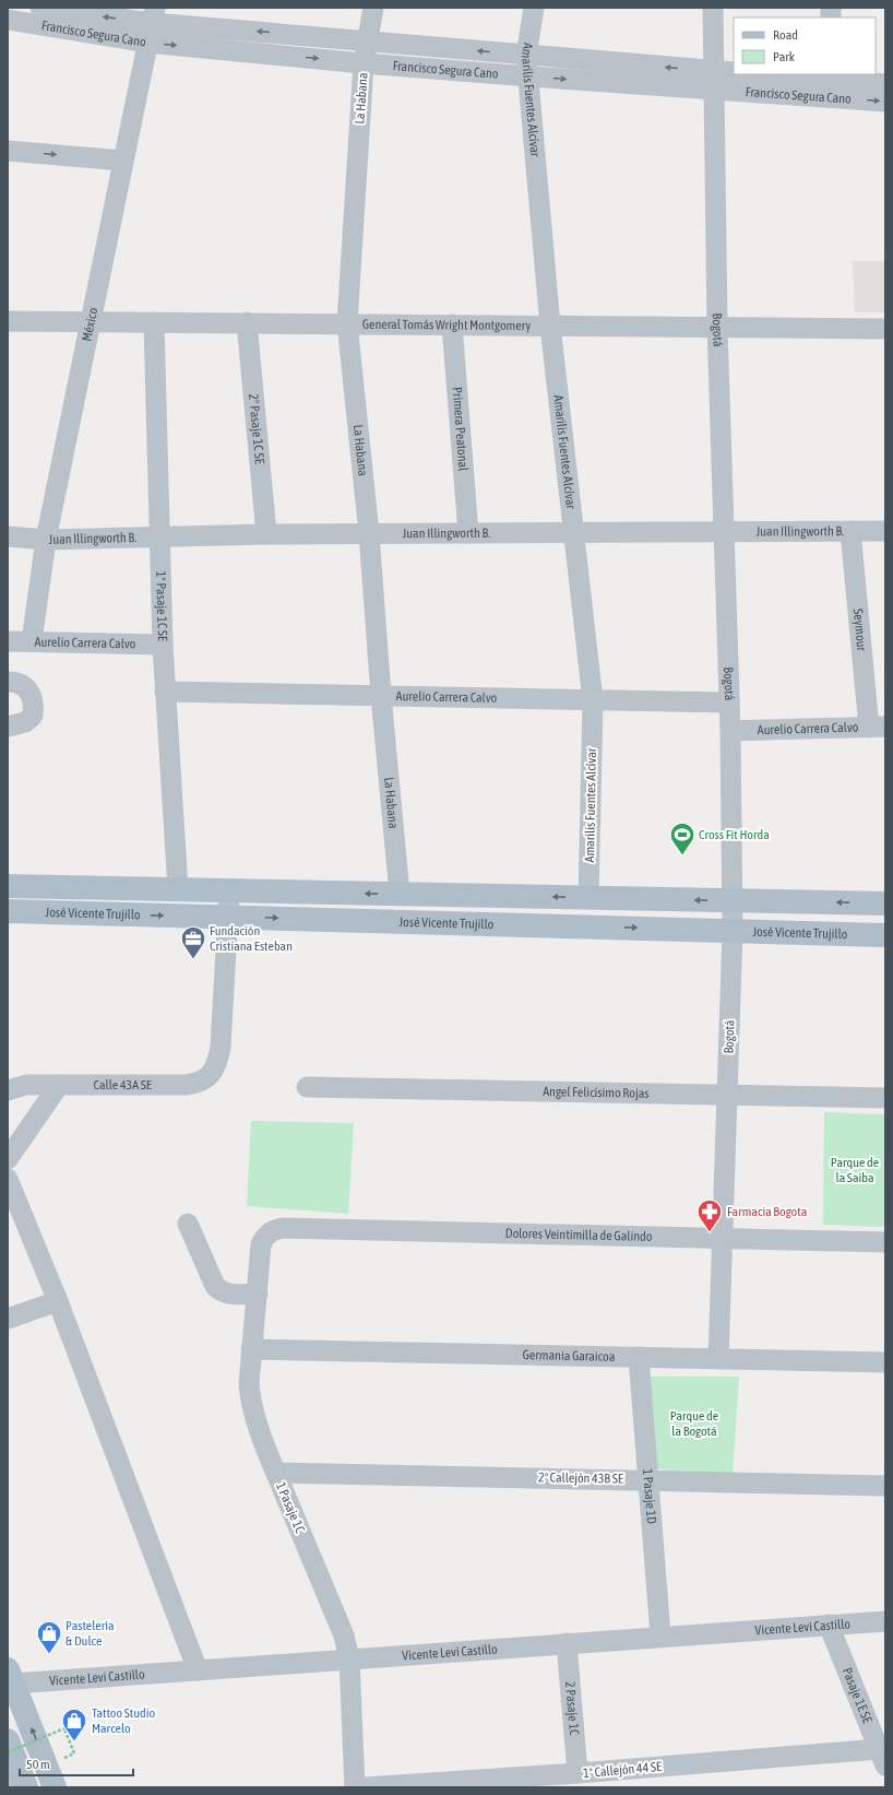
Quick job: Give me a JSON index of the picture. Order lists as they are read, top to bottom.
{
  "streets": {
    "main road": ["José Vicente Trujillo"],
    "street": [
      "Francisco Segura Cano",
      "La Habana",
      "Amarilis Fuentes Alcívar",
      "México",
      "General Tomás Wright Montgomery",
      "Bogotá",
      "2° Pasaje 1C SE",
      "Primera Peatonal",
      "Juan Illingworth B.",
      "1° Pasaje 1C SE",
      "Seymour",
      "Aurelio Carrera Calvo",
      "Calle 43A SE",
      "Angel Felicísimo Rojas",
      "Dolores Veintimilla de Galindo",
      "Germania Garaicoa",
      "2º Callejón 43B SE",
      "1 Pasaje 1D",
      "1 Pasaje 1C",
      "Vicente Levi Castillo",
      "Pasaje 1E SE",
      "2 Pasaje 1C",
      "1º Callejón 44 SE"
    ]
  },
  "crossings": [
    ["Francisco Segura Cano", "La Habana"],
    ["Francisco Segura Cano", "Amarilis Fuentes Alcívar"],
    ["Francisco Segura Cano", "México"],
    ["Francisco Segura Cano", "Bogotá"],
    ["La Habana", "General Tomás Wright Montgomery"],
    ["La Habana", "Juan Illingworth B."],
    ["La Habana", "Aurelio Carrera Calvo"],
    ["La Habana", "José Vicente Trujillo"],
    ["Amarilis Fuentes Alcívar", "General Tomás Wright Montgomery"],
    ["Amarilis Fuentes Alcívar", "Juan Illingworth B."],
    ["Amarilis Fuentes Alcívar", "Aurelio Carrera Calvo"],
    ["Amarilis Fuentes Alcívar", "José Vicente Trujillo"],
    ["México", "General Tomás Wright Montgomery"],
    ["México", "Juan Illingworth B."],
    ["México", "Aurelio Carrera Calvo"],
    ["General Tomás Wright Montgomery", "Bogotá"],
    ["General Tomás Wright Montgomery", "2° Pasaje 1C SE"],
    ["General Tomás Wright Montgomery", "Primera Peatonal"],
    ["General Tomás Wright Montgomery", "1° Pasaje 1C SE"],
    ["Bogotá", "Juan Illingworth B."],
    ["Bogotá", "Aurelio Carrera Calvo"],
    ["Bogotá", "José Vicente Trujillo"],
    ["Bogotá", "Angel Felicísimo Rojas"],
    ["Bogotá", "Dolores Veintimilla de Galindo"],
    ["Bogotá", "Germania Garaicoa"],
    ["2° Pasaje 1C SE", "Juan Illingworth B."],
    ["Primera Peatonal", "Juan Illingworth B."],
    ["Juan Illingworth B.", "1° Pasaje 1C SE"],
    ["Juan Illingworth B.", "Seymour"],
    ["1° Pasaje 1C SE", "Aurelio Carrera Calvo"],
    ["1° Pasaje 1C SE", "José Vicente Trujillo"],
    ["Seymour", "Aurelio Carrera Calvo"],
    ["José Vicente Trujillo", "Calle 43A SE"],
    ["Dolores Veintimilla de Galindo", "1 Pasaje 1C"],
    ["Germania Garaicoa", "1 Pasaje 1D"],
    ["Germania Garaicoa", "1 Pasaje 1C"],
    ["2º Callejón 43B SE", "1 Pasaje 1D"],
    ["2º Callejón 43B SE", "1 Pasaje 1C"],
    ["1 Pasaje 1D", "Vicente Levi Castillo"],
    ["1 Pasaje 1C", "Vicente Levi Castillo"],
    ["Vicente Levi Castillo", "Pasaje 1E SE"],
    ["Vicente Levi Castillo", "2 Pasaje 1C"],
    ["Pasaje 1E SE", "1º Callejón 44 SE"],
    ["2 Pasaje 1C", "1º Callejón 44 SE"]
  ],
  "parks": ["Parque de la Saiba", "Parque de la Bogotá"],
  "places": {
    "sports": ["Cross Fit Horda"],
    "office": ["Fundación Cristiana Esteban"],
    "pharmacy": ["Farmacia Bogota"],
    "shop": ["Pastelería & Dulce", "Tattoo Studio Marcelo"]
  },
  "legend": ["Road", "Park"],
  "scale_bar": "50 m"
}
